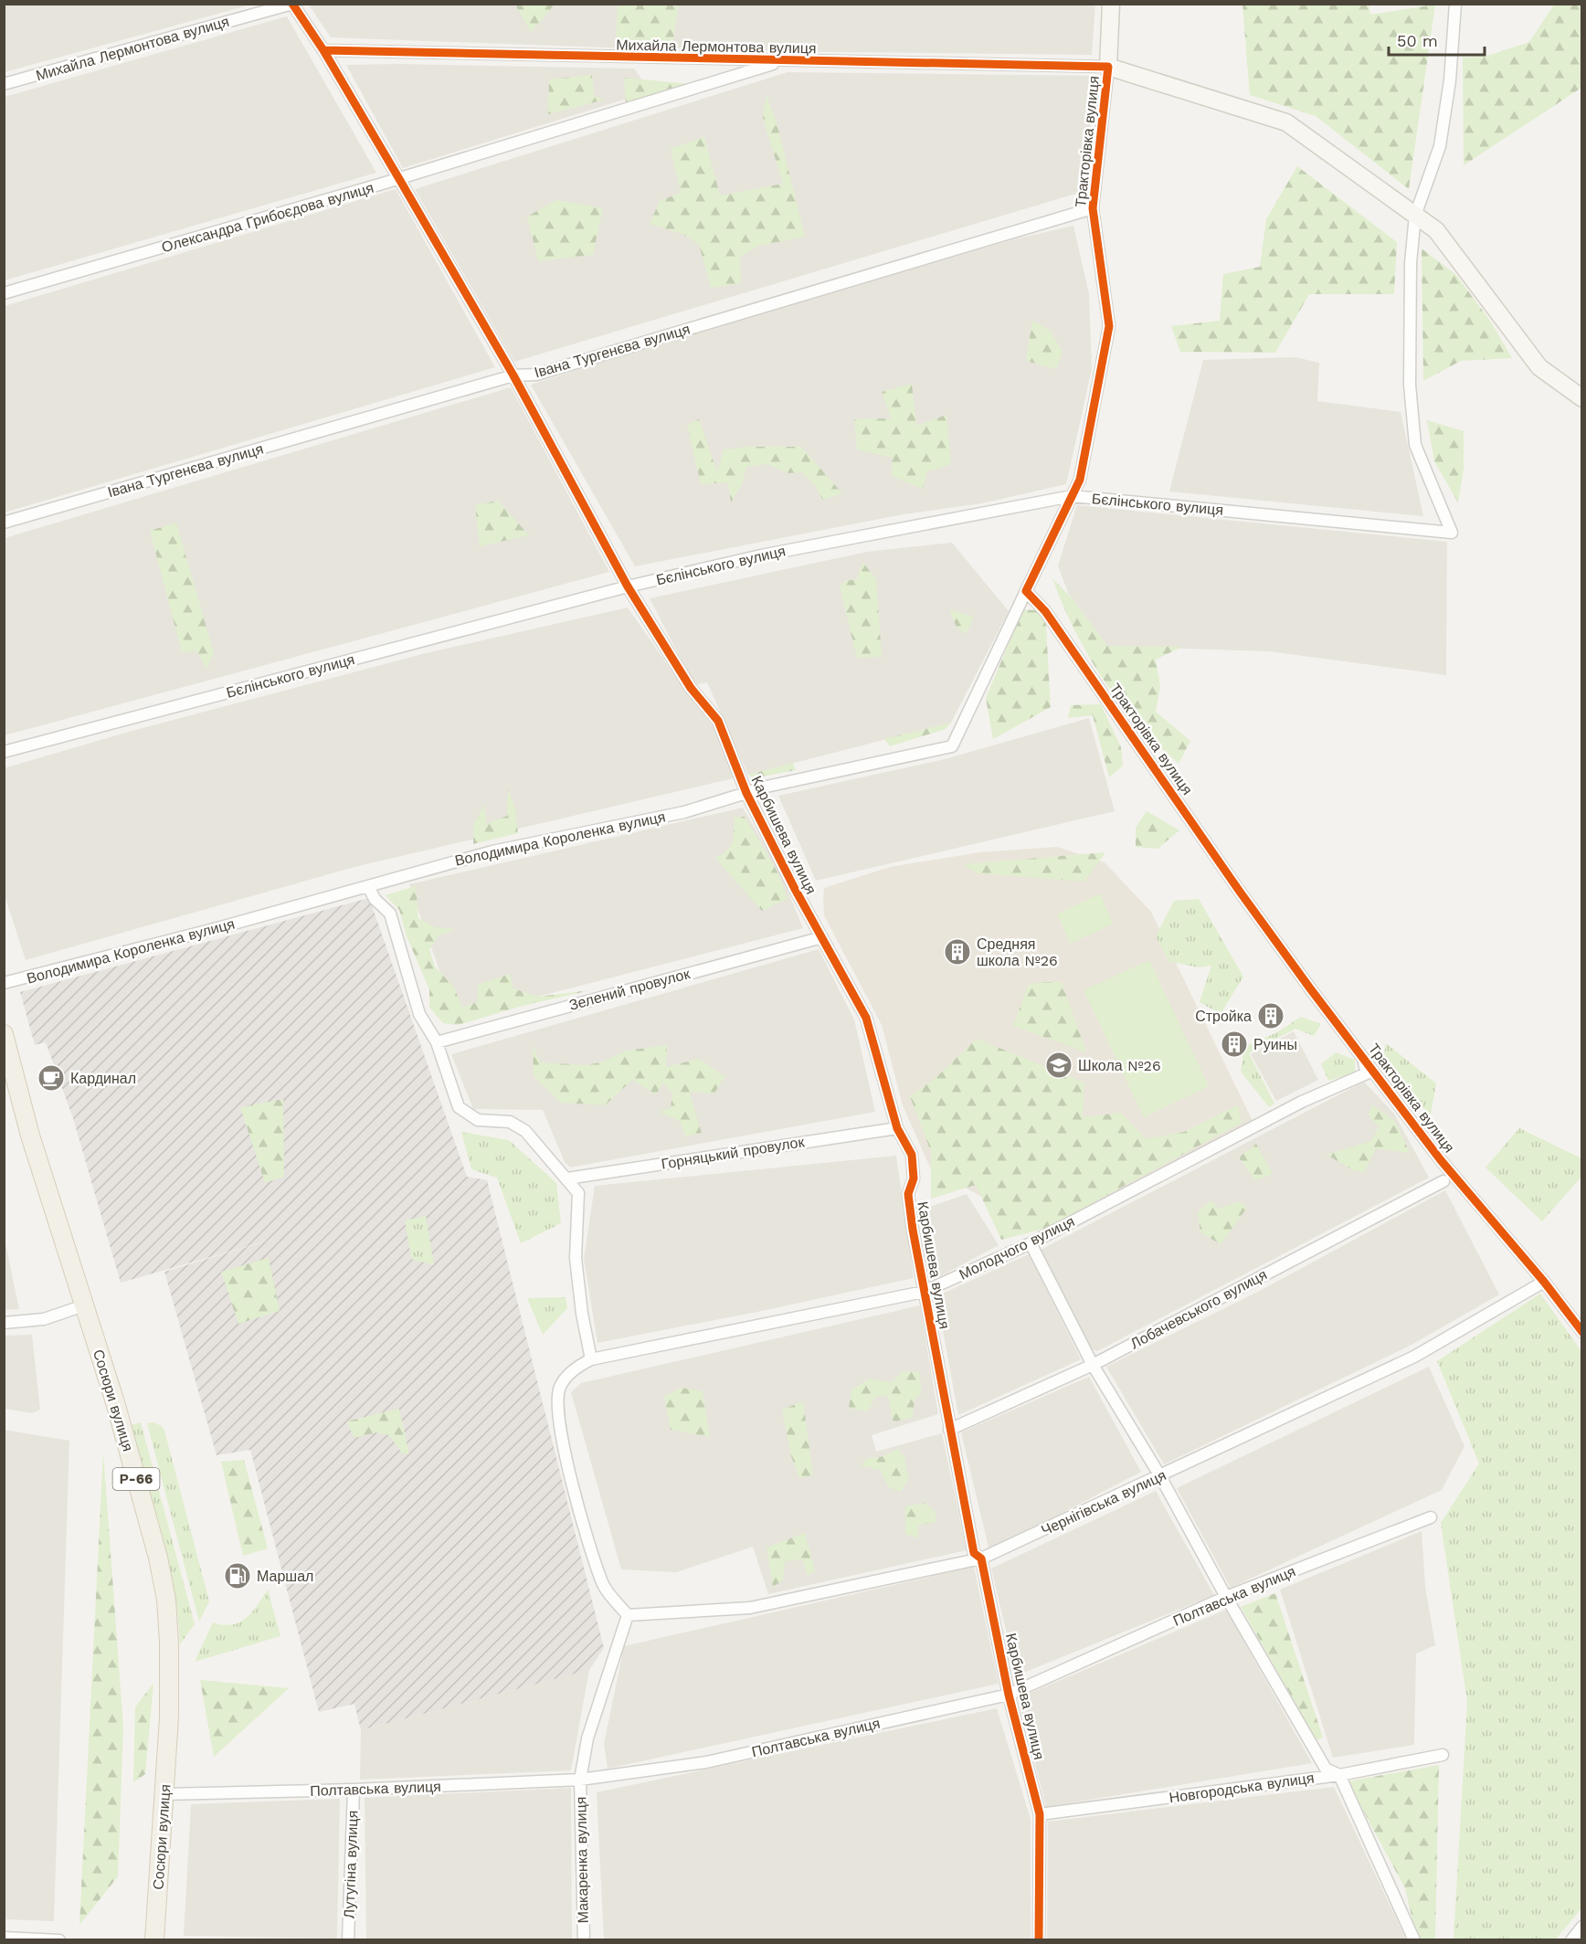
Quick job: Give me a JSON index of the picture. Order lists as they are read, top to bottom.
{
  "streets": {
    "main road": ["Тракторівка вулиця", "Сосюри вулиця", "Р-66"],
    "street": [
      "Михайла Лермонтова вулиця",
      "Олександра Грибоєдова вулиця",
      "Івана Тургенєва вулиця",
      "Бєлінського вулиця",
      "Карбишева вулиця",
      "Володимира Короленка вулиця",
      "Зелений провулок",
      "Горняцький провулок",
      "Молодчого вулиця",
      "Лобачевського вулиця",
      "Чернігівська вулиця",
      "Полтавська вулиця",
      "Новгородська вулиця",
      "Макаренка вулиця",
      "Лутугіна вулиця"
    ]
  },
  "crossings": [
    ["Михайла Лермонтова вулиця", "Тракторівка вулиця"],
    ["Михайла Лермонтова вулиця", "Олександра Грибоєдова вулиця"],
    ["Михайла Лермонтова вулиця", "Карбишева вулиця"],
    ["Тракторівка вулиця", "Івана Тургенєва вулиця"],
    ["Тракторівка вулиця", "Бєлінського вулиця"],
    ["Тракторівка вулиця", "Володимира Короленка вулиця"],
    ["Тракторівка вулиця", "Молодчого вулиця"],
    ["Тракторівка вулиця", "Чернігівська вулиця"],
    ["Олександра Грибоєдова вулиця", "Карбишева вулиця"],
    ["Івана Тургенєва вулиця", "Карбишева вулиця"],
    ["Бєлінського вулиця", "Карбишева вулиця"],
    ["Карбишева вулиця", "Володимира Короленка вулиця"],
    ["Карбишева вулиця", "Зелений провулок"],
    ["Карбишева вулиця", "Горняцький провулок"],
    ["Карбишева вулиця", "Молодчого вулиця"],
    ["Карбишева вулиця", "Лобачевського вулиця"],
    ["Карбишева вулиця", "Чернігівська вулиця"],
    ["Карбишева вулиця", "Полтавська вулиця"],
    ["Карбишева вулиця", "Новгородська вулиця"],
    ["Сосюри вулиця", "Полтавська вулиця"],
    ["Чернігівська вулиця", "Макаренка вулиця"],
    ["Полтавська вулиця", "Макаренка вулиця"],
    ["Полтавська вулиця", "Лутугіна вулиця"]
  ],
  "places": {
    "building": ["Средняя школа №26", "Стройка", "Руины"],
    "school or university": ["Школа №26"],
    "cafe": ["Кардинал"],
    "fuel station": ["Маршал"]
  },
  "scale_bar": "50 m"
}
